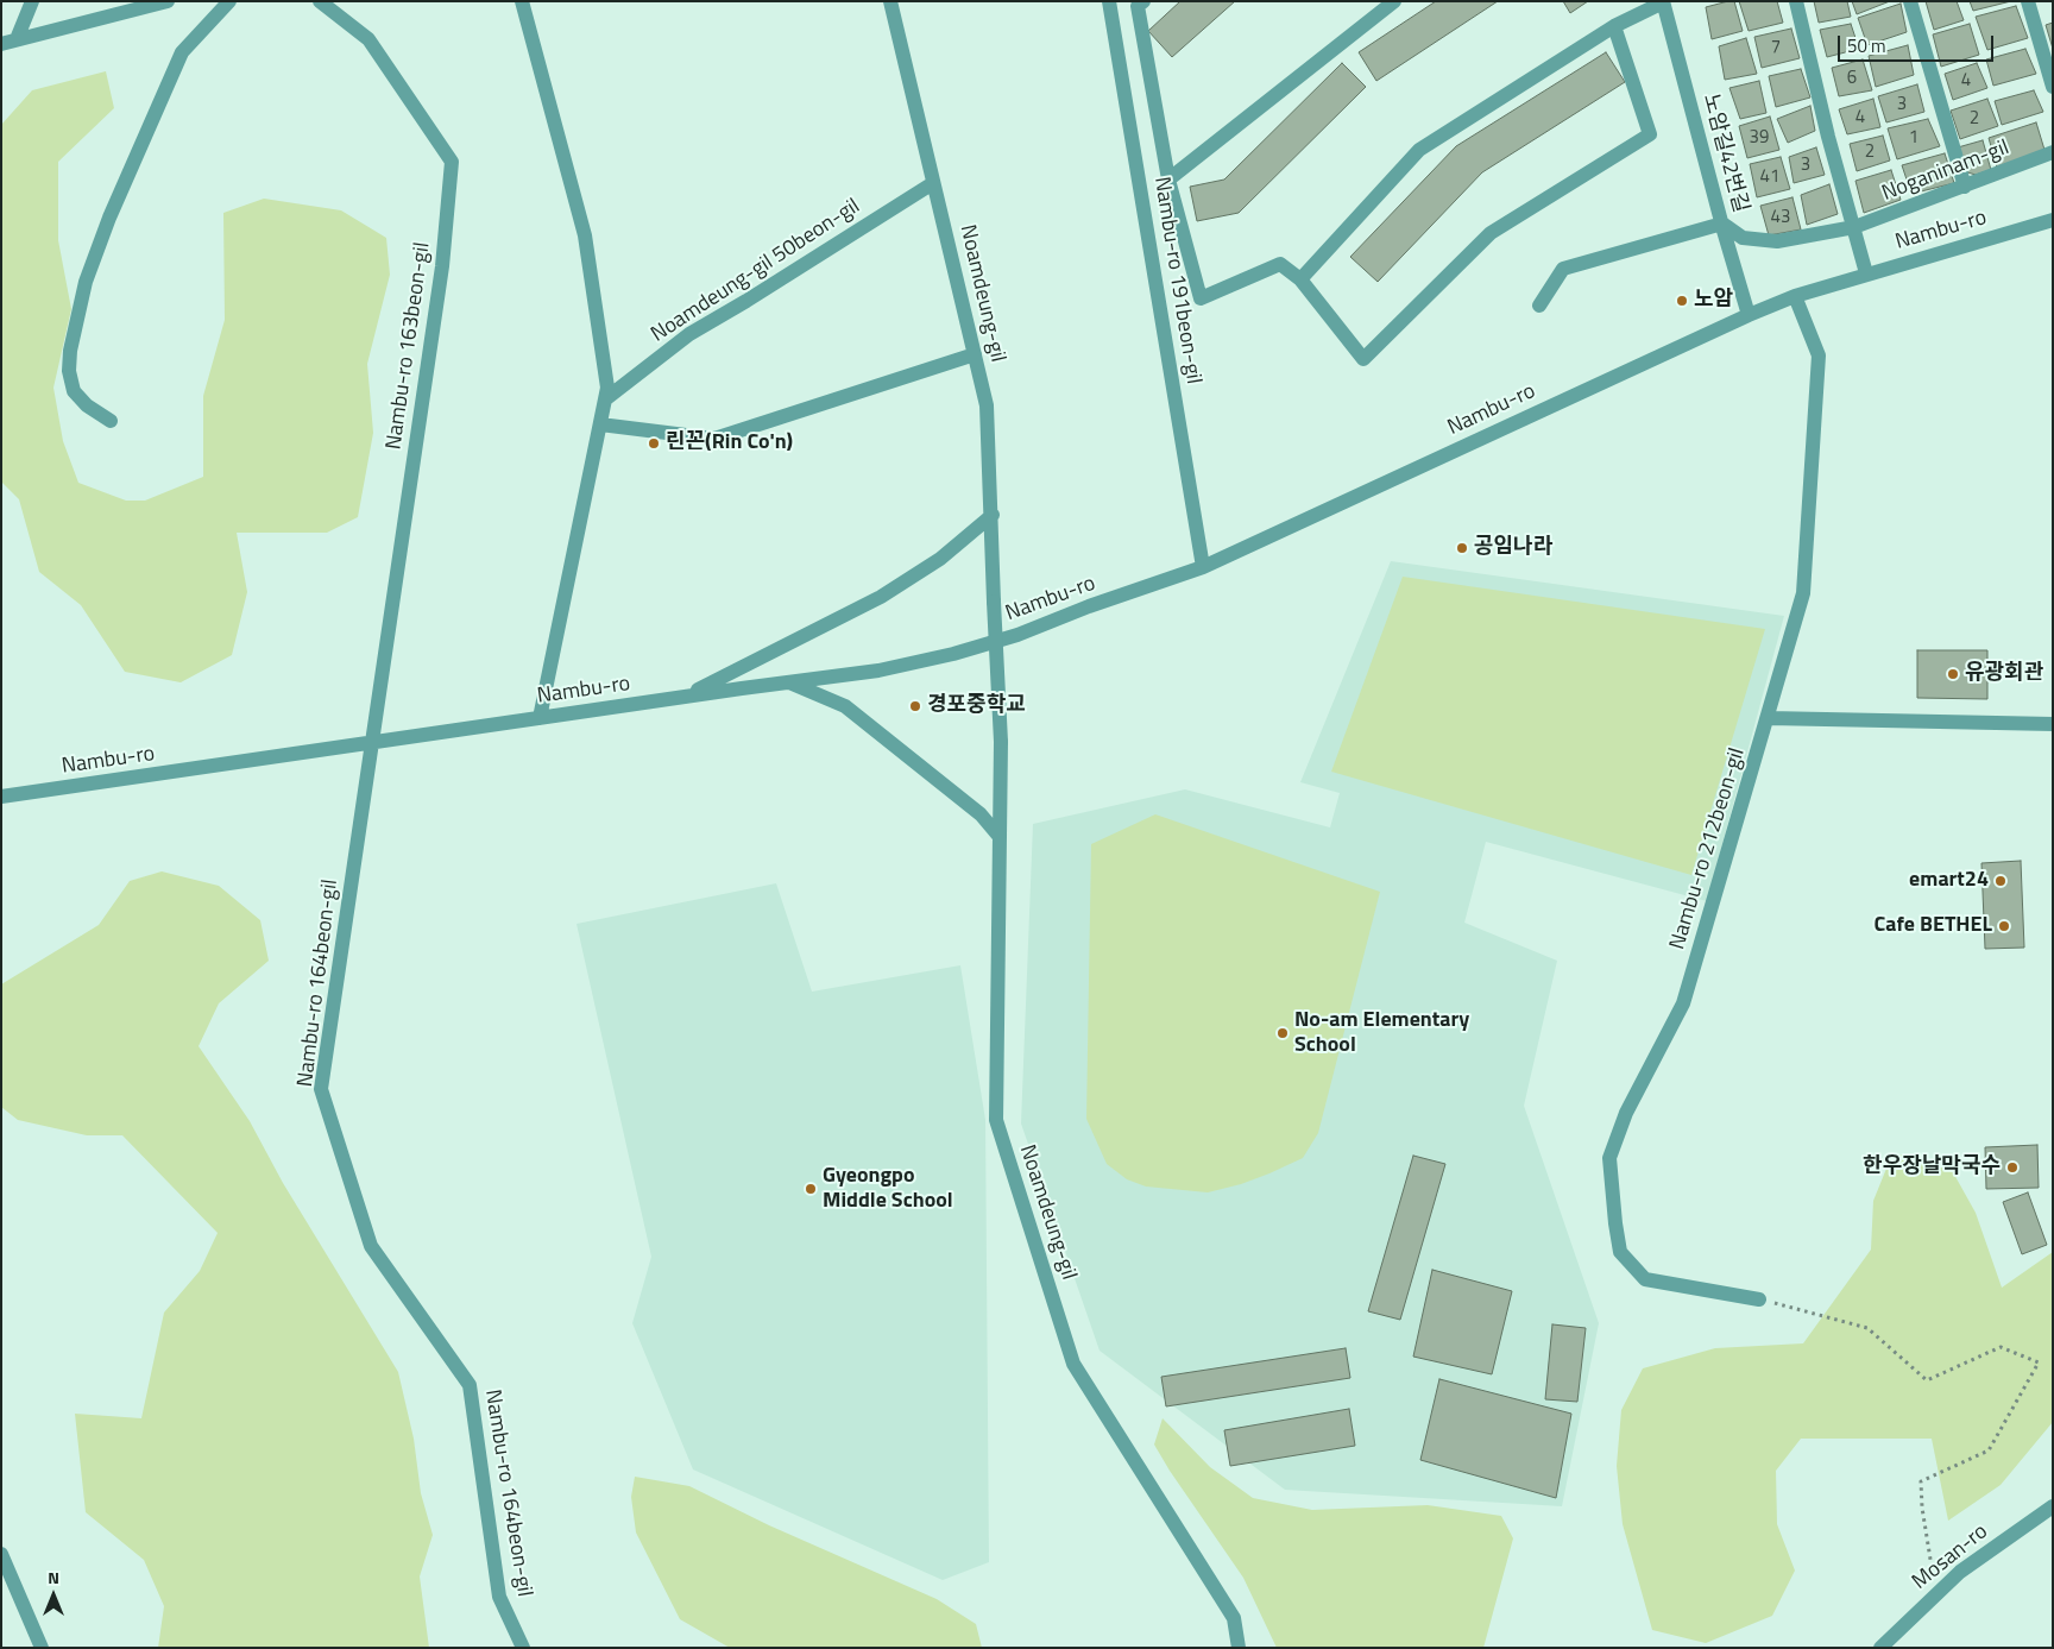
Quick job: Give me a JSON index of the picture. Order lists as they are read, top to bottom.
{
  "streets": {
    "street": [
      "노암길42번길",
      "Noganinam-gil",
      "Nambu-ro",
      "Noamdeung-gil 50beon-gil",
      "Nambu-ro 191beon-gil",
      "Noamdeung-gil",
      "Nambu-ro 163beon-gil",
      "Nambu-ro 212beon-gil",
      "Nambu-ro 164beon-gil",
      "Mosan-ro"
    ]
  },
  "crossings": [
    ["노암길42번길", "Noganinam-gil"],
    ["노암길42번길", "Nambu-ro"],
    ["Nambu-ro", "Nambu-ro 191beon-gil"],
    ["Nambu-ro", "Nambu-ro 163beon-gil"],
    ["Nambu-ro", "Nambu-ro 212beon-gil"],
    ["Nambu-ro", "Nambu-ro 164beon-gil"],
    ["Noamdeung-gil 50beon-gil", "Noamdeung-gil"],
    ["Nambu-ro 163beon-gil", "Nambu-ro 164beon-gil"]
  ],
  "places": [
    "노암",
    "린꼰(Rin Co'n)",
    "공임나라",
    "유광회관",
    "경포중학교",
    "emart24",
    "Cafe BETHEL",
    "No-am Elementary School",
    "한우장날막국수",
    "Gyeongpo Middle School"
  ],
  "house_numbers": [
    "7",
    "6",
    "4",
    "3",
    "4",
    "2",
    "39",
    "1",
    "2",
    "3",
    "41",
    "43"
  ],
  "scale_bar": "50 m",
  "north": "top"
}
